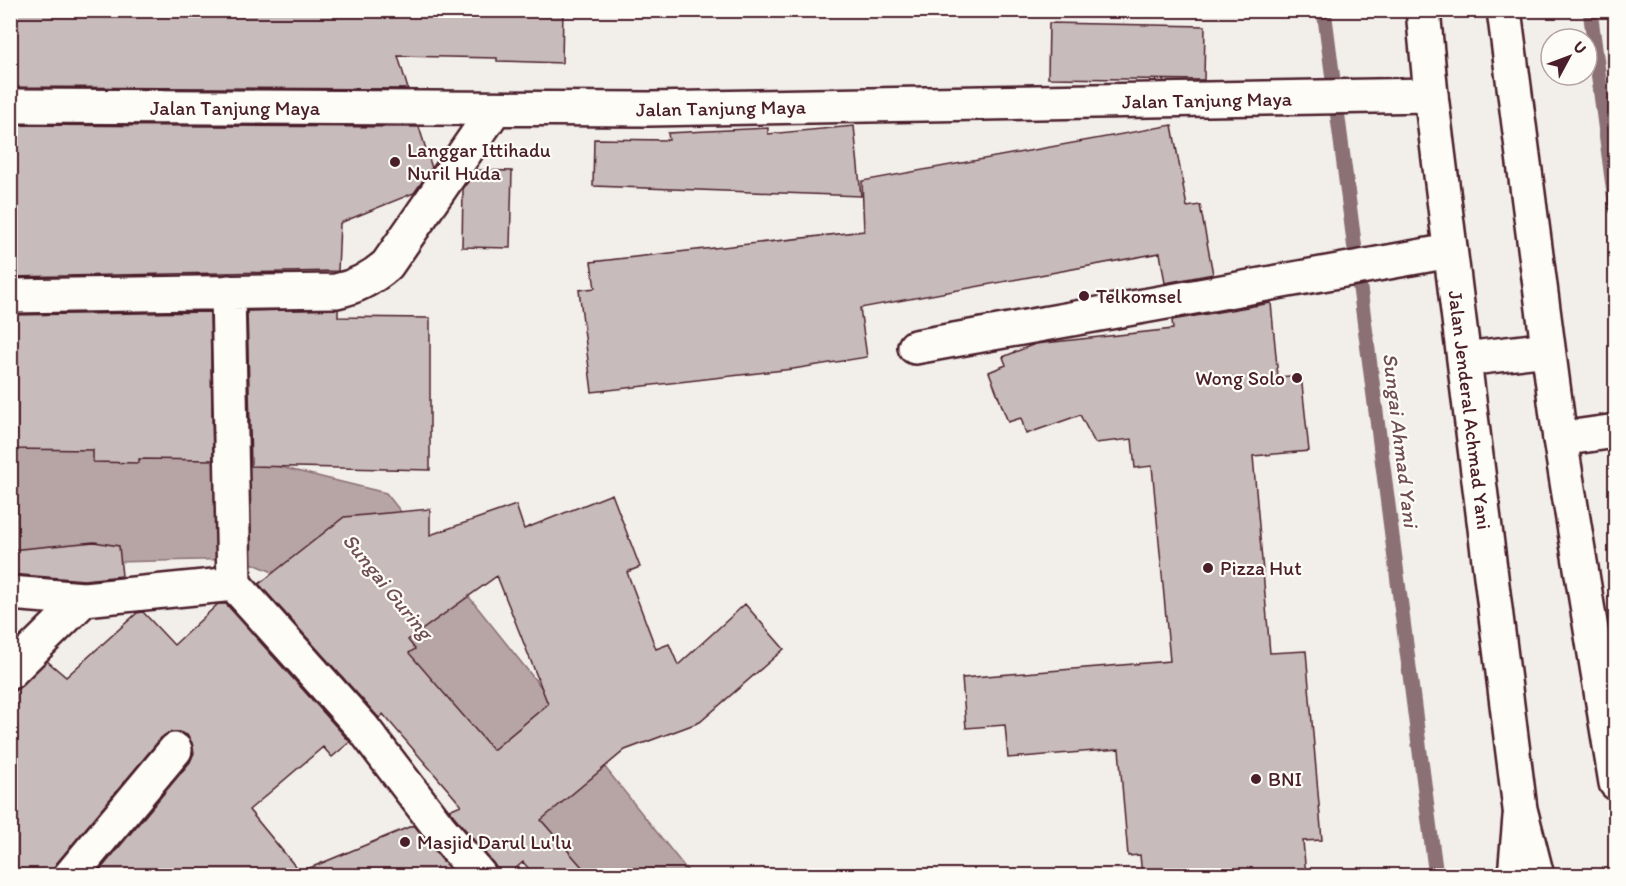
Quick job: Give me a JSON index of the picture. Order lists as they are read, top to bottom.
{
  "streets": {
    "main road": ["Jalan Tanjung Maya", "Jalan Jenderal Achmad Yani"]
  },
  "crossings": [
    ["Jalan Tanjung Maya", "Jalan Jenderal Achmad Yani"]
  ],
  "water": ["Sungai Ahmad Yani", "Sungai Guring"],
  "places": [
    "Langgar Ittihadu Nuril Huda",
    "Telkomsel",
    "Wong Solo",
    "Pizza Hut",
    "BNI",
    "Masjid Darul Lu'lu"
  ],
  "north": "top right"
}
